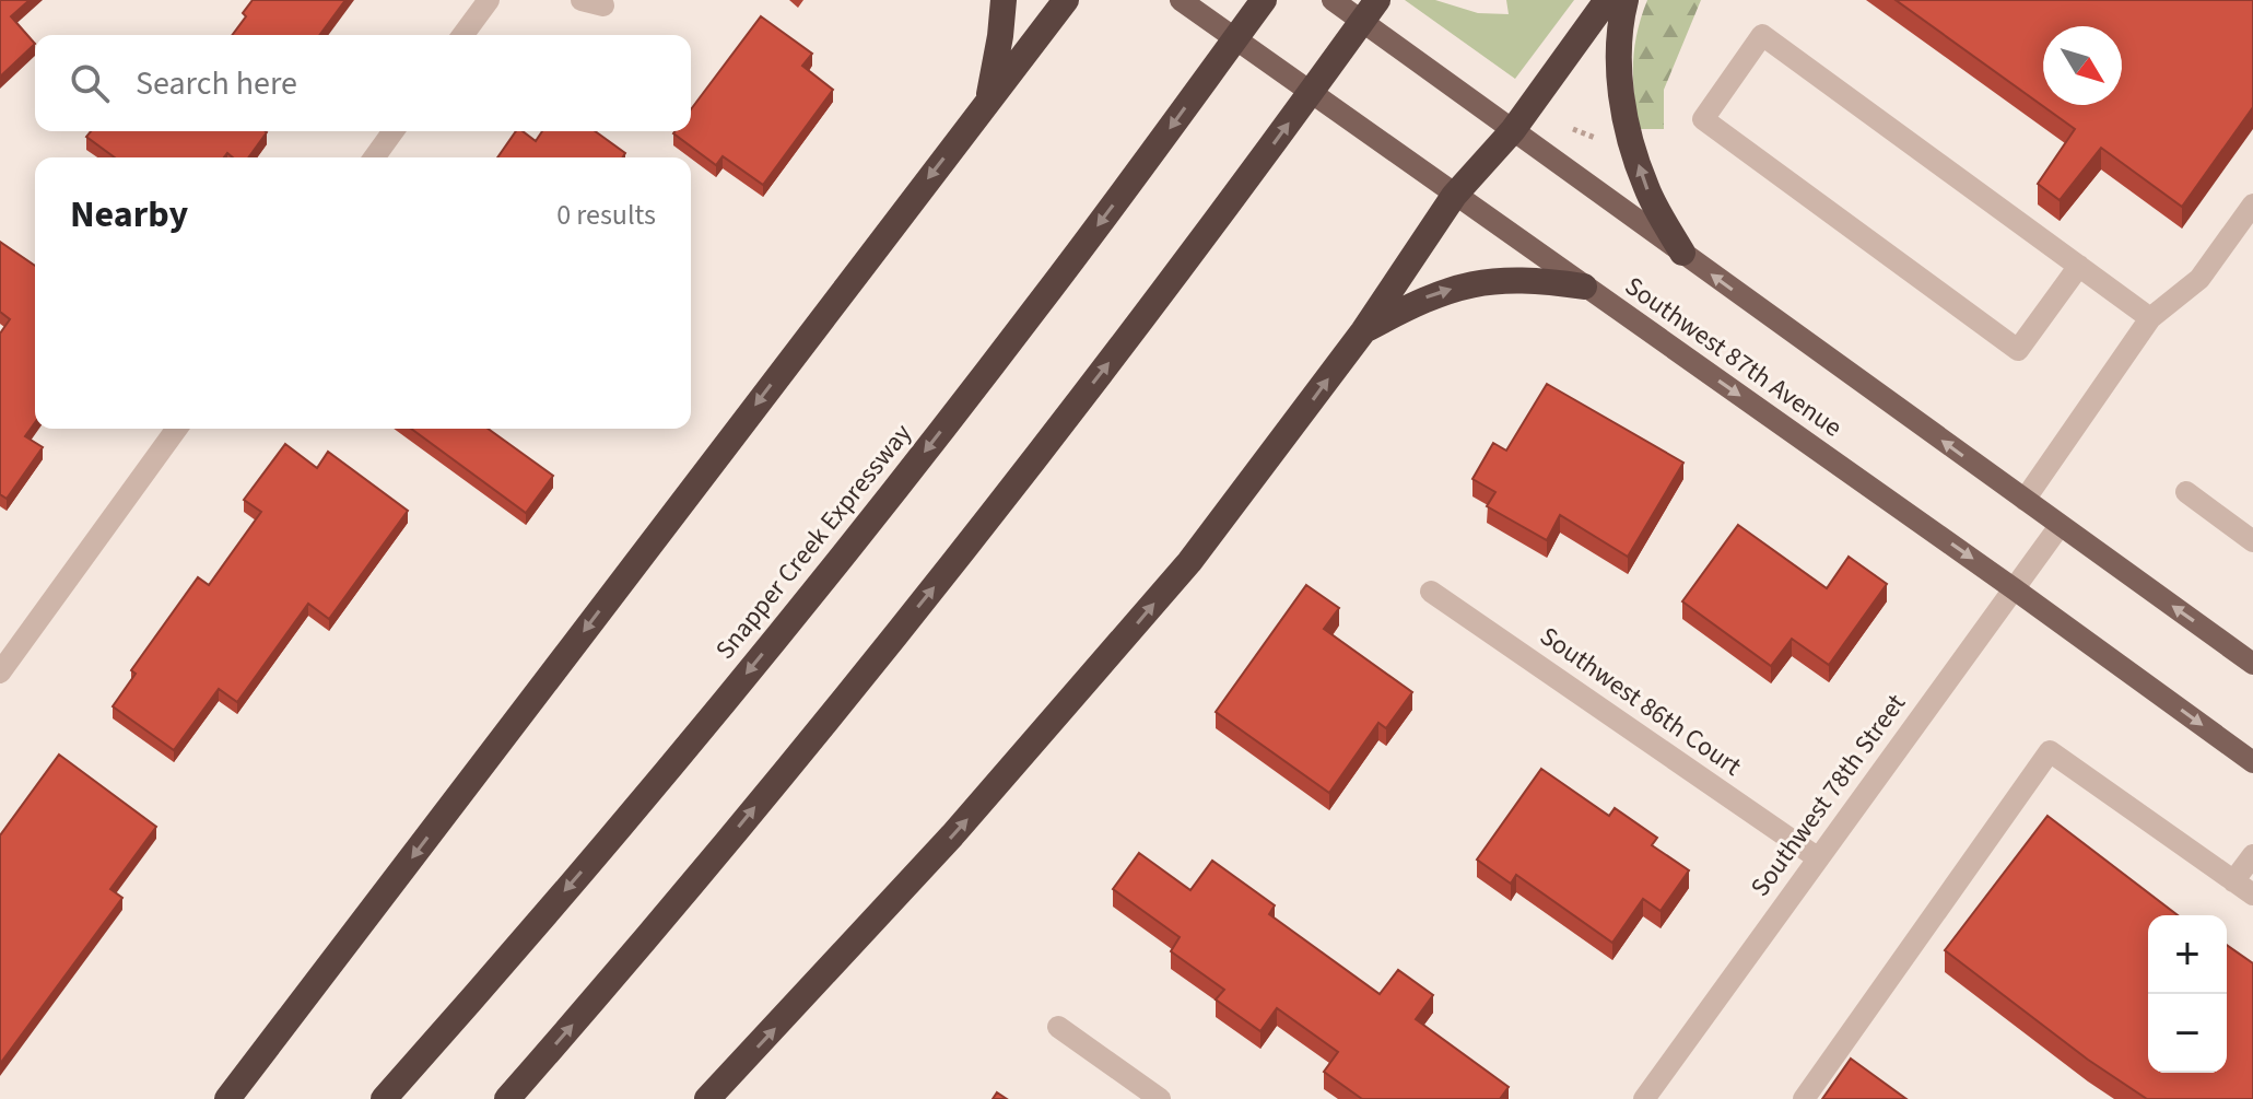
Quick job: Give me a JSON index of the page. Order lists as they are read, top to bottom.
{
  "streets": {
    "highway": ["Snapper Creek Expressway"],
    "main road": ["Southwest 87th Avenue"],
    "street": ["Southwest 86th Court", "Southwest 78th Street"]
  },
  "crossings": [
    ["Southwest 87th Avenue", "Southwest 78th Street"],
    ["Southwest 86th Court", "Southwest 78th Street"]
  ],
  "north": "bottom right",
  "page": {
    "search": "Search here",
    "heading": ["Nearby", "0 results"],
    "map_buttons": ["+", "−"]
  }
}
